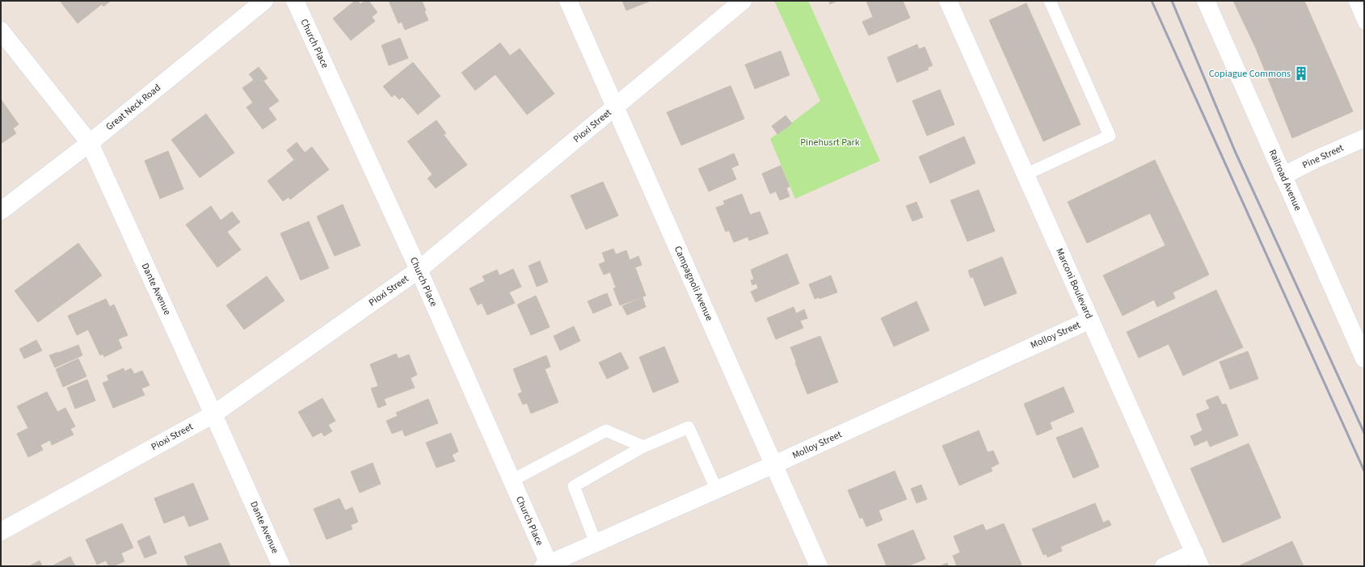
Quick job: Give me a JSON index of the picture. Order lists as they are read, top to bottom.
{
  "streets": {
    "street": [
      "Church Place",
      "Great Neck Road",
      "Pioxi Street",
      "Pine Street",
      "Railroad Avenue",
      "Campagnoli Avenue",
      "Marconi Boulevard",
      "Dante Avenue",
      "Molloy Street"
    ]
  },
  "crossings": [
    ["Church Place", "Pioxi Street"],
    ["Church Place", "Molloy Street"],
    ["Great Neck Road", "Dante Avenue"],
    ["Pioxi Street", "Campagnoli Avenue"],
    ["Pioxi Street", "Dante Avenue"],
    ["Pine Street", "Railroad Avenue"],
    ["Campagnoli Avenue", "Molloy Street"],
    ["Marconi Boulevard", "Molloy Street"]
  ],
  "parks": ["Pinehusrt Park"],
  "places": {
    "building": ["Copiague Commons"]
  }
}
